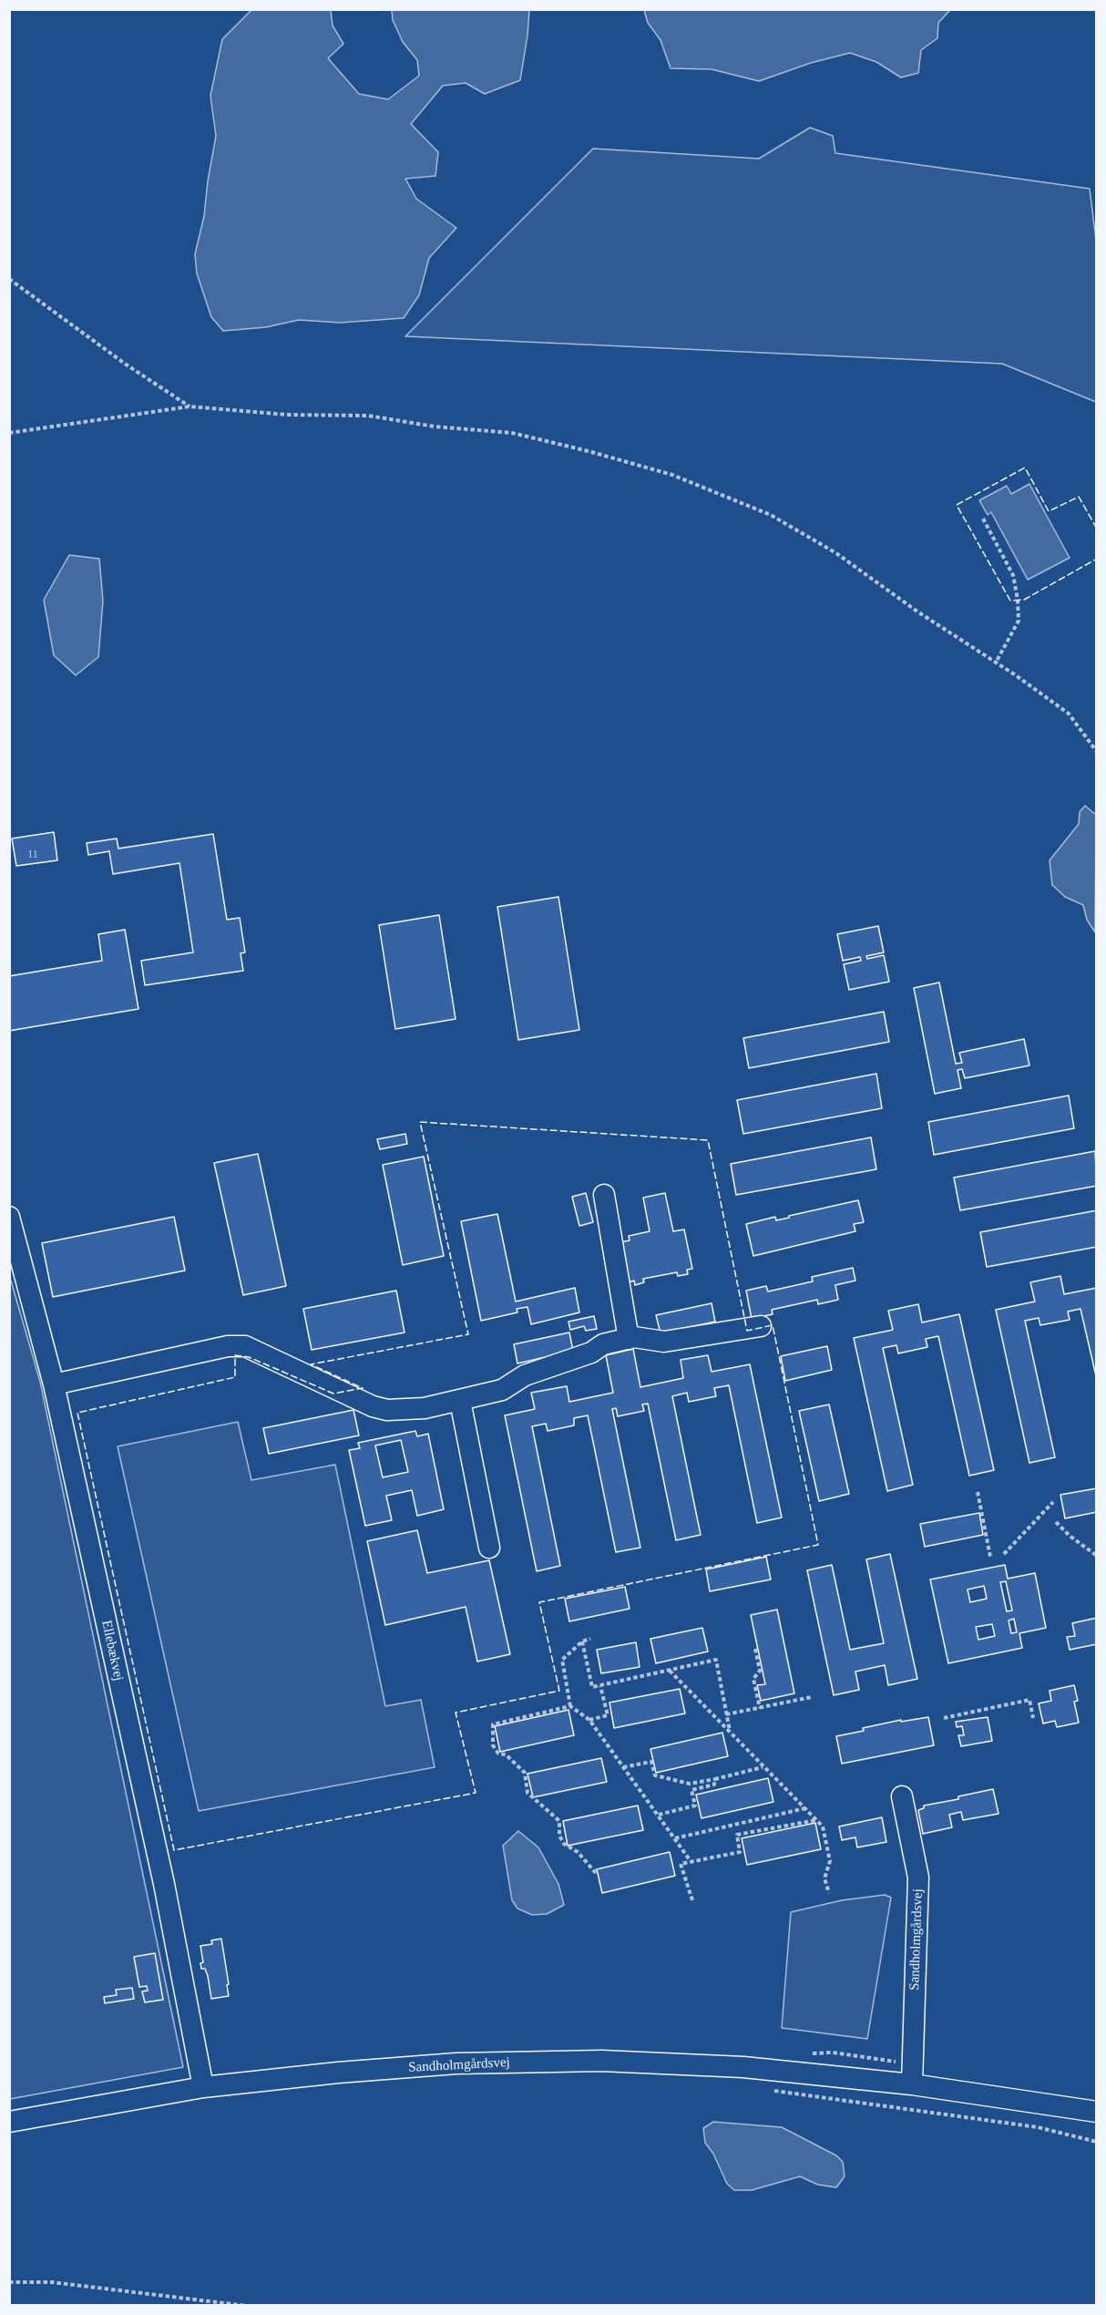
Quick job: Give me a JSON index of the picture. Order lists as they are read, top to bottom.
{
  "streets": {
    "street": ["Ellebækvej", "Sandholmgårdsvej"]
  },
  "crossings": [
    ["Ellebækvej", "Sandholmgårdsvej"]
  ],
  "house_numbers": ["11"]
}
